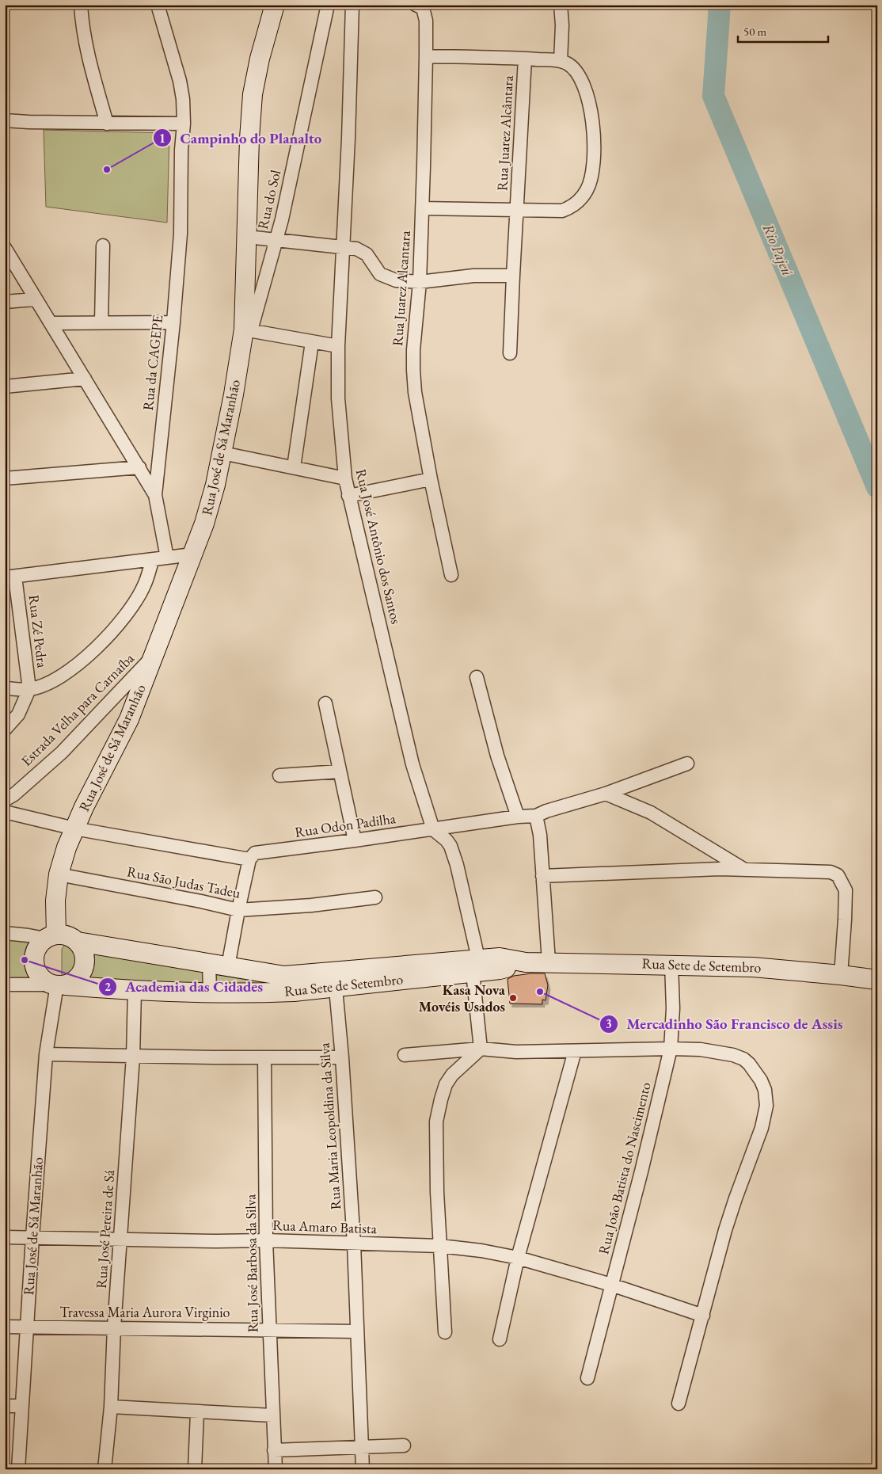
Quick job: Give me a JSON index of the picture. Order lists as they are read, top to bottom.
{
  "streets": {
    "street": [
      "Rua Juarez Alcântara",
      "Rua do Sol",
      "Rua Juarez Alcantara",
      "Rua da CAGEPE",
      "Rua José de Sá Maranhão",
      "Rua José Antônio dos Santos",
      "Rua Zé Pedra",
      "Estrada Velha para Carnaíba",
      "Rua Odon Padilha",
      "Rua São Judas Tadeu",
      "Rua Sete de Setembro",
      "Rua Maria Leopoldina da Silva",
      "Rua João Batista do Nascimento",
      "Rua Amaro Batista",
      "Rua José Pereira de Sá",
      "Rua José Barbosa da Silva",
      "Travessa Maria Aurora Virginio"
    ]
  },
  "crossings": [
    ["Rua do Sol", "Rua José de Sá Maranhão"],
    ["Rua José de Sá Maranhão", "Estrada Velha para Carnaíba"],
    ["Rua José de Sá Maranhão", "Rua São Judas Tadeu"],
    ["Rua José de Sá Maranhão", "Rua Sete de Setembro"],
    ["Rua José de Sá Maranhão", "Rua Amaro Batista"],
    ["Rua José de Sá Maranhão", "Travessa Maria Aurora Virginio"],
    ["Rua José Antônio dos Santos", "Rua Odon Padilha"],
    ["Rua Sete de Setembro", "Rua Maria Leopoldina da Silva"],
    ["Rua Sete de Setembro", "Rua João Batista do Nascimento"],
    ["Rua Sete de Setembro", "Rua José Pereira de Sá"],
    ["Rua Maria Leopoldina da Silva", "Rua Amaro Batista"],
    ["Rua Maria Leopoldina da Silva", "Travessa Maria Aurora Virginio"],
    ["Rua João Batista do Nascimento", "Rua Amaro Batista"],
    ["Rua Amaro Batista", "Rua José Pereira de Sá"],
    ["Rua Amaro Batista", "Rua José Barbosa da Silva"],
    ["Rua José Pereira de Sá", "Travessa Maria Aurora Virginio"],
    ["Rua José Barbosa da Silva", "Travessa Maria Aurora Virginio"]
  ],
  "water": ["Rio Pajeú"],
  "places": [
    "Campinho do Planalto",
    "Academia das Cidades",
    "Mercadinho São Francisco de Assis",
    "Kasa Nova Movéis Usados"
  ],
  "scale_bar": "50 m"
}
